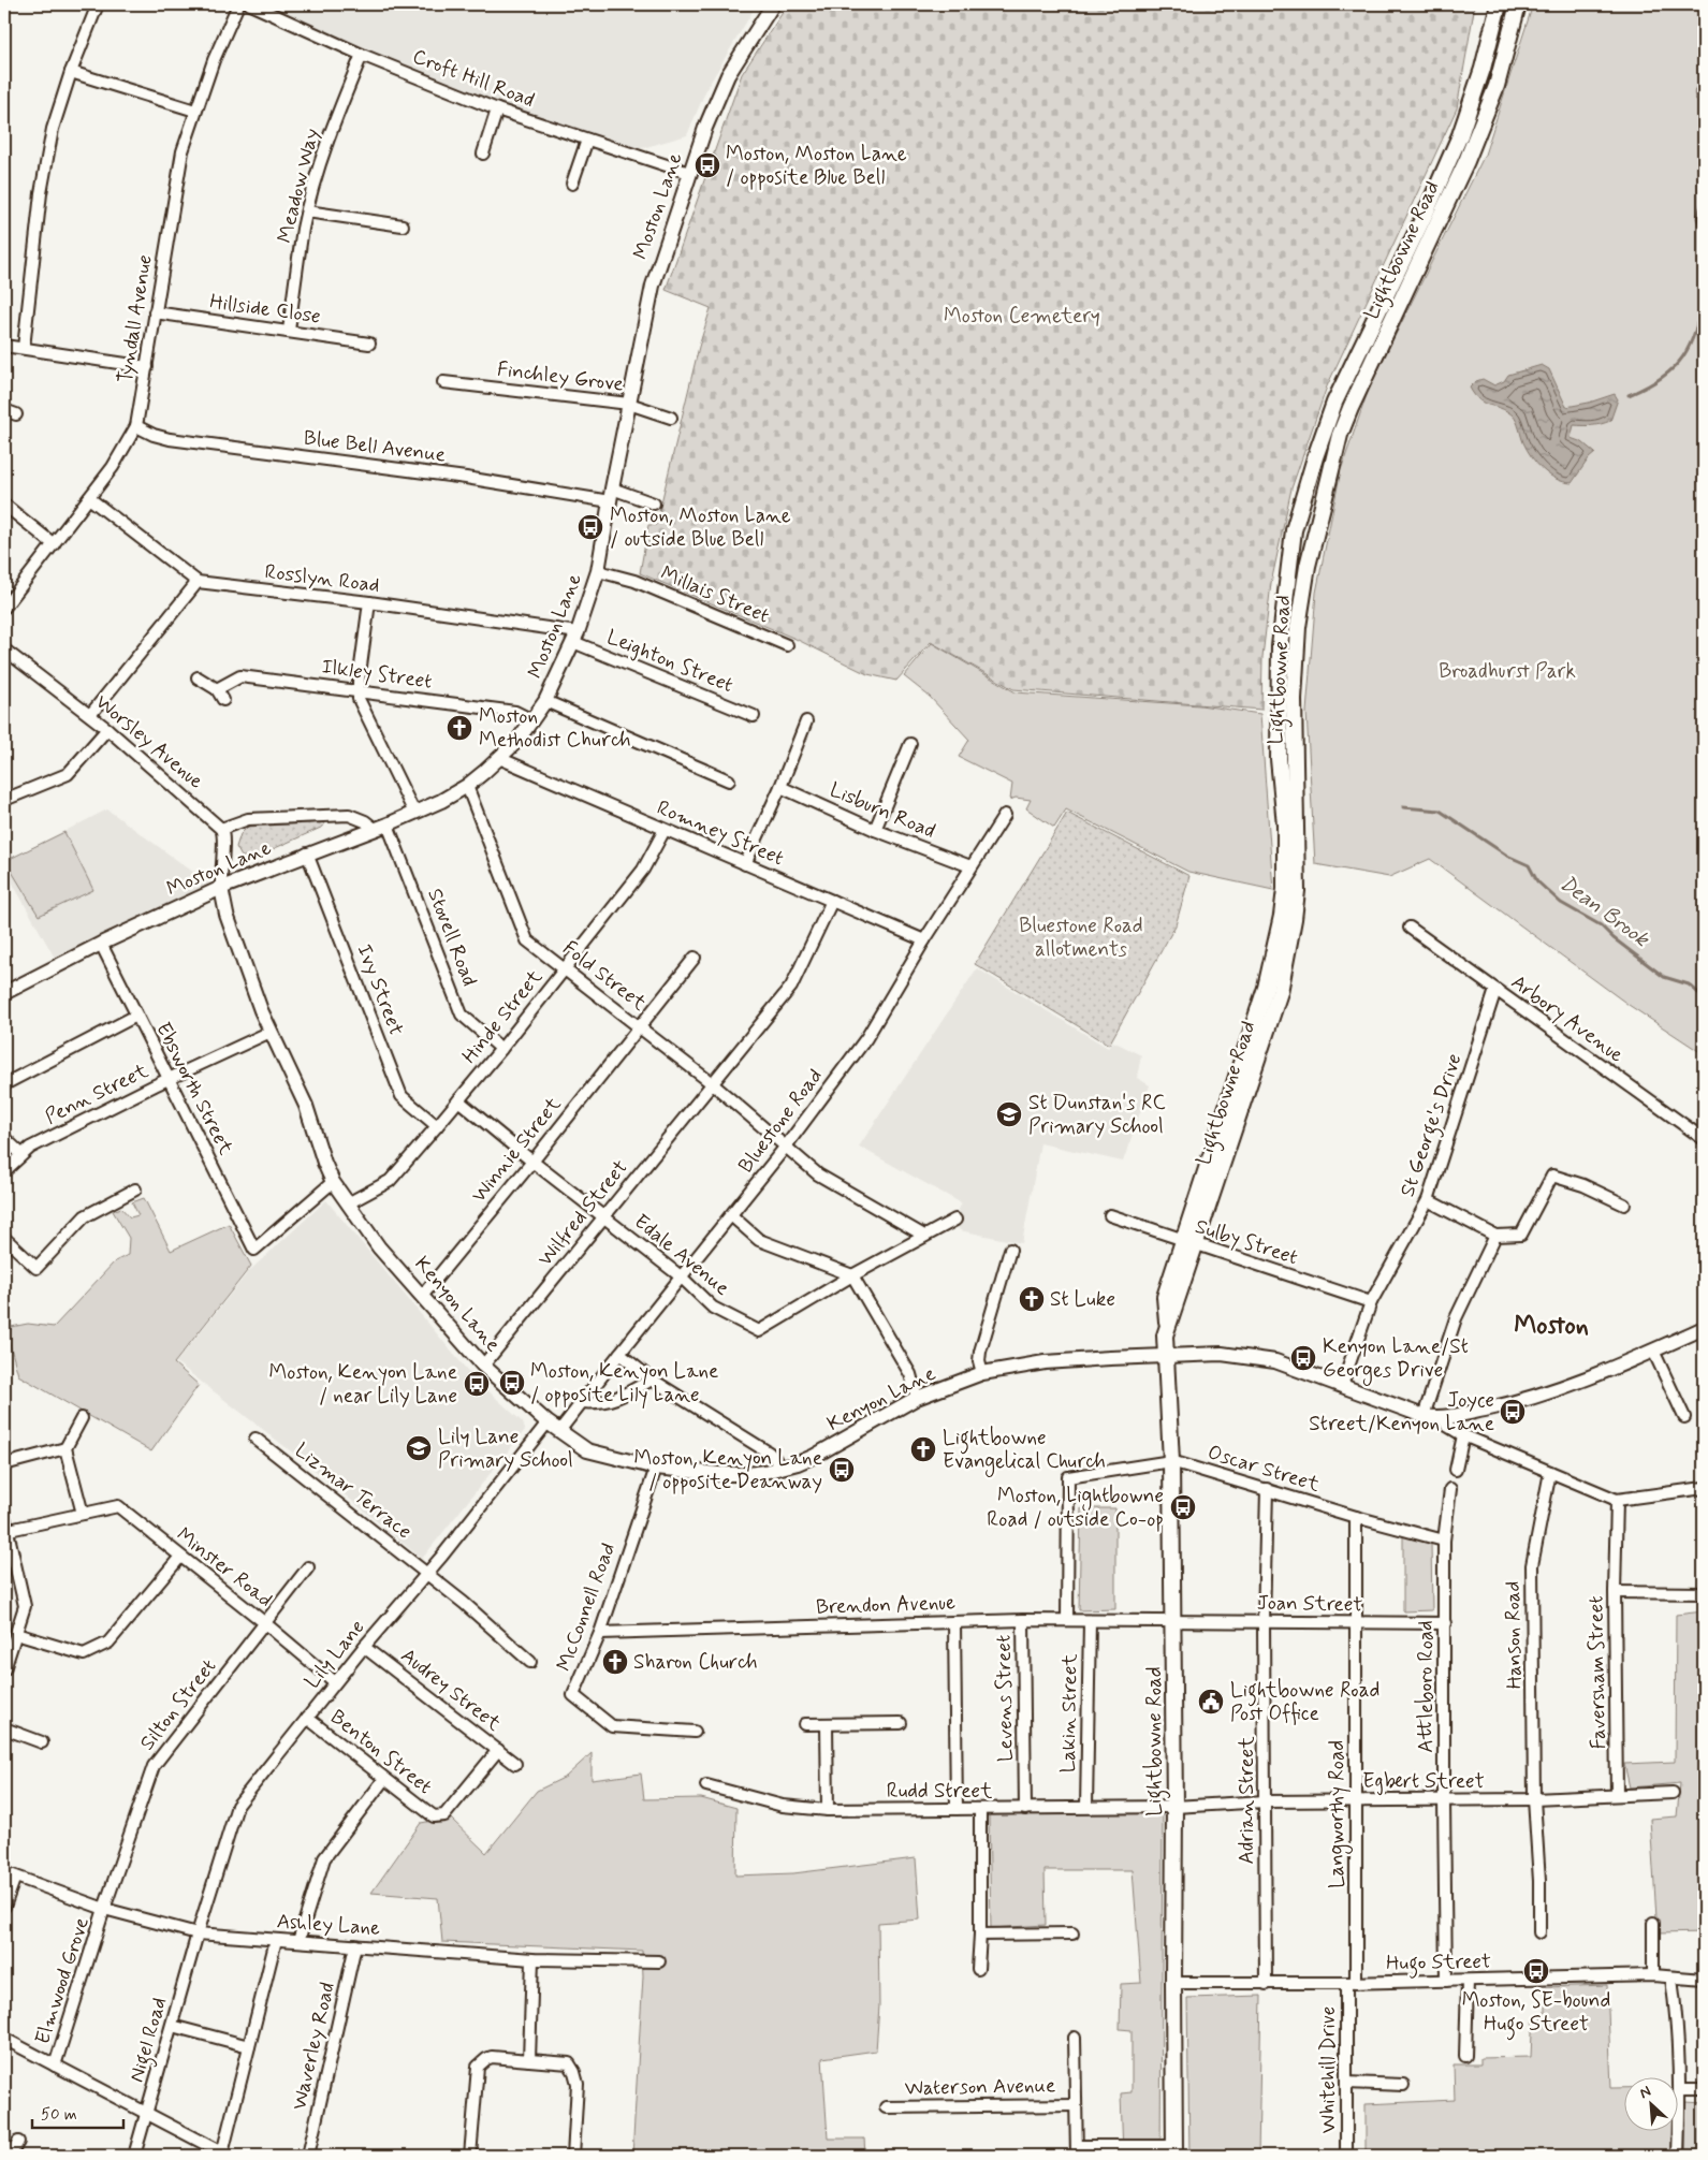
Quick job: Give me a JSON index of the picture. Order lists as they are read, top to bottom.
{
  "streets": {
    "main road": ["Lightbowne Road"],
    "street": [
      "Croft Hill Road",
      "Meadow Way",
      "Moston Lane",
      "Hillside Close",
      "Tyndall Avenue",
      "Finchley Grove",
      "Blue Bell Avenue",
      "Rosslyn Road",
      "Millais Street",
      "Leighton Street",
      "Ilkley Street",
      "Worsley Avenue",
      "Lisburn Road",
      "Romney Street",
      "Stovell Road",
      "Fold Street",
      "Ivy Street",
      "Hinde Street",
      "Arbory Avenue",
      "Ebsworth Street",
      "Penn Street",
      "Bluestone Road",
      "St George's Drive",
      "Winnie Street",
      "Wilfred Street",
      "Sulby Street",
      "Edale Avenue",
      "Kenyon Lane",
      "Oscar Street",
      "Lizmar Terrace",
      "Minster Road",
      "Joan Street",
      "Brendon Avenue",
      "McConnell Road",
      "Hanson Road",
      "Lily Lane",
      "Faversham Street",
      "Attleboro Road",
      "Audrey Street",
      "Levens Street",
      "Silton Street",
      "Lakin Street",
      "Benton Street",
      "Egbert Street",
      "Rudd Street",
      "Adrian Street",
      "Langworthy Road",
      "Ashley Lane",
      "Hugo Street",
      "Elmwood Grove",
      "Nigel Road",
      "Waverley Road",
      "Whitehill Drive",
      "Waterson Avenue"
    ]
  },
  "crossings": [
    ["Croft Hill Road", "Meadow Way"],
    ["Croft Hill Road", "Moston Lane"],
    ["Meadow Way", "Hillside Close"],
    ["Moston Lane", "Finchley Grove"],
    ["Moston Lane", "Blue Bell Avenue"],
    ["Moston Lane", "Rosslyn Road"],
    ["Moston Lane", "Millais Street"],
    ["Moston Lane", "Leighton Street"],
    ["Moston Lane", "Ilkley Street"],
    ["Moston Lane", "Romney Street"],
    ["Moston Lane", "Stovell Road"],
    ["Moston Lane", "Fold Street"],
    ["Moston Lane", "Ivy Street"],
    ["Moston Lane", "Ebsworth Street"],
    ["Moston Lane", "Kenyon Lane"],
    ["Lightbowne Road", "Sulby Street"],
    ["Lightbowne Road", "Kenyon Lane"],
    ["Lightbowne Road", "Oscar Street"],
    ["Lightbowne Road", "Joan Street"],
    ["Lightbowne Road", "Brendon Avenue"],
    ["Lightbowne Road", "Egbert Street"],
    ["Lightbowne Road", "Rudd Street"],
    ["Lightbowne Road", "Hugo Street"],
    ["Hillside Close", "Tyndall Avenue"],
    ["Tyndall Avenue", "Blue Bell Avenue"],
    ["Rosslyn Road", "Leighton Street"],
    ["Lisburn Road", "Bluestone Road"],
    ["Romney Street", "Hinde Street"],
    ["Romney Street", "Bluestone Road"],
    ["Romney Street", "Wilfred Street"],
    ["Stovell Road", "Hinde Street"],
    ["Fold Street", "Hinde Street"],
    ["Fold Street", "Bluestone Road"],
    ["Fold Street", "Winnie Street"],
    ["Fold Street", "Wilfred Street"],
    ["Fold Street", "Edale Avenue"],
    ["Ivy Street", "Hinde Street"],
    ["Hinde Street", "Edale Avenue"],
    ["Hinde Street", "Kenyon Lane"],
    ["Arbory Avenue", "St George's Drive"],
    ["Ebsworth Street", "Penn Street"],
    ["Ebsworth Street", "Kenyon Lane"],
    ["Penn Street", "Kenyon Lane"],
    ["Bluestone Road", "Edale Avenue"],
    ["Bluestone Road", "Kenyon Lane"],
    ["St George's Drive", "Sulby Street"],
    ["St George's Drive", "Kenyon Lane"],
    ["Winnie Street", "Edale Avenue"],
    ["Winnie Street", "Kenyon Lane"],
    ["Wilfred Street", "Edale Avenue"],
    ["Wilfred Street", "Kenyon Lane"],
    ["Kenyon Lane", "McConnell Road"],
    ["Kenyon Lane", "Lily Lane"],
    ["Oscar Street", "Brendon Avenue"],
    ["Oscar Street", "Attleboro Road"],
    ["Oscar Street", "Adrian Street"],
    ["Oscar Street", "Langworthy Road"],
    ["Lizmar Terrace", "Lily Lane"],
    ["Minster Road", "Lily Lane"],
    ["Minster Road", "Silton Street"],
    ["Joan Street", "Brendon Avenue"],
    ["Joan Street", "Attleboro Road"],
    ["Joan Street", "Adrian Street"],
    ["Joan Street", "Langworthy Road"],
    ["Brendon Avenue", "McConnell Road"],
    ["Brendon Avenue", "Levens Street"],
    ["Brendon Avenue", "Lakin Street"],
    ["Hanson Road", "Egbert Street"],
    ["Lily Lane", "Audrey Street"],
    ["Lily Lane", "Benton Street"],
    ["Lily Lane", "Ashley Lane"],
    ["Lily Lane", "Nigel Road"],
    ["Faversham Street", "Egbert Street"],
    ["Attleboro Road", "Egbert Street"],
    ["Attleboro Road", "Hugo Street"],
    ["Audrey Street", "Benton Street"],
    ["Levens Street", "Rudd Street"],
    ["Silton Street", "Ashley Lane"],
    ["Silton Street", "Elmwood Grove"],
    ["Lakin Street", "Rudd Street"],
    ["Egbert Street", "Rudd Street"],
    ["Egbert Street", "Adrian Street"],
    ["Egbert Street", "Langworthy Road"],
    ["Adrian Street", "Hugo Street"],
    ["Langworthy Road", "Hugo Street"],
    ["Langworthy Road", "Whitehill Drive"],
    ["Ashley Lane", "Elmwood Grove"],
    ["Ashley Lane", "Nigel Road"],
    ["Ashley Lane", "Waverley Road"],
    ["Hugo Street", "Whitehill Drive"]
  ],
  "districts": ["Moston"],
  "water": ["Dean Brook"],
  "parks": ["Moston Cemetery", "Broadhurst Park", "Bluestone Road allotments"],
  "places": {
    "bus stop": [
      "Moston, Moston Lane / opposite Blue Bell",
      "Moston, Moston Lane / outside Blue Bell",
      "Kenyon Lane/St Georges Drive",
      "Moston, Kenyon Lane / opposite Lily Lane",
      "Moston, Kenyon Lane / near Lily Lane",
      "Joyce Street/Kenyon Lane",
      "Moston, Kenyon Lane / opposite Deanway",
      "Moston, Lightbowne Road / outside Co-op",
      "Moston, SE-bound Hugo Street"
    ],
    "church": [
      "Moston Methodist Church",
      "St Luke",
      "Lightbowne Evangelical Church",
      "Sharon Church"
    ],
    "school or university": ["St Dunstan's RC Primary School", "Lily Lane Primary School"],
    "public building": ["Lightbowne Road Post Office"]
  },
  "scale_bar": "50 m",
  "north": "top left"
}
